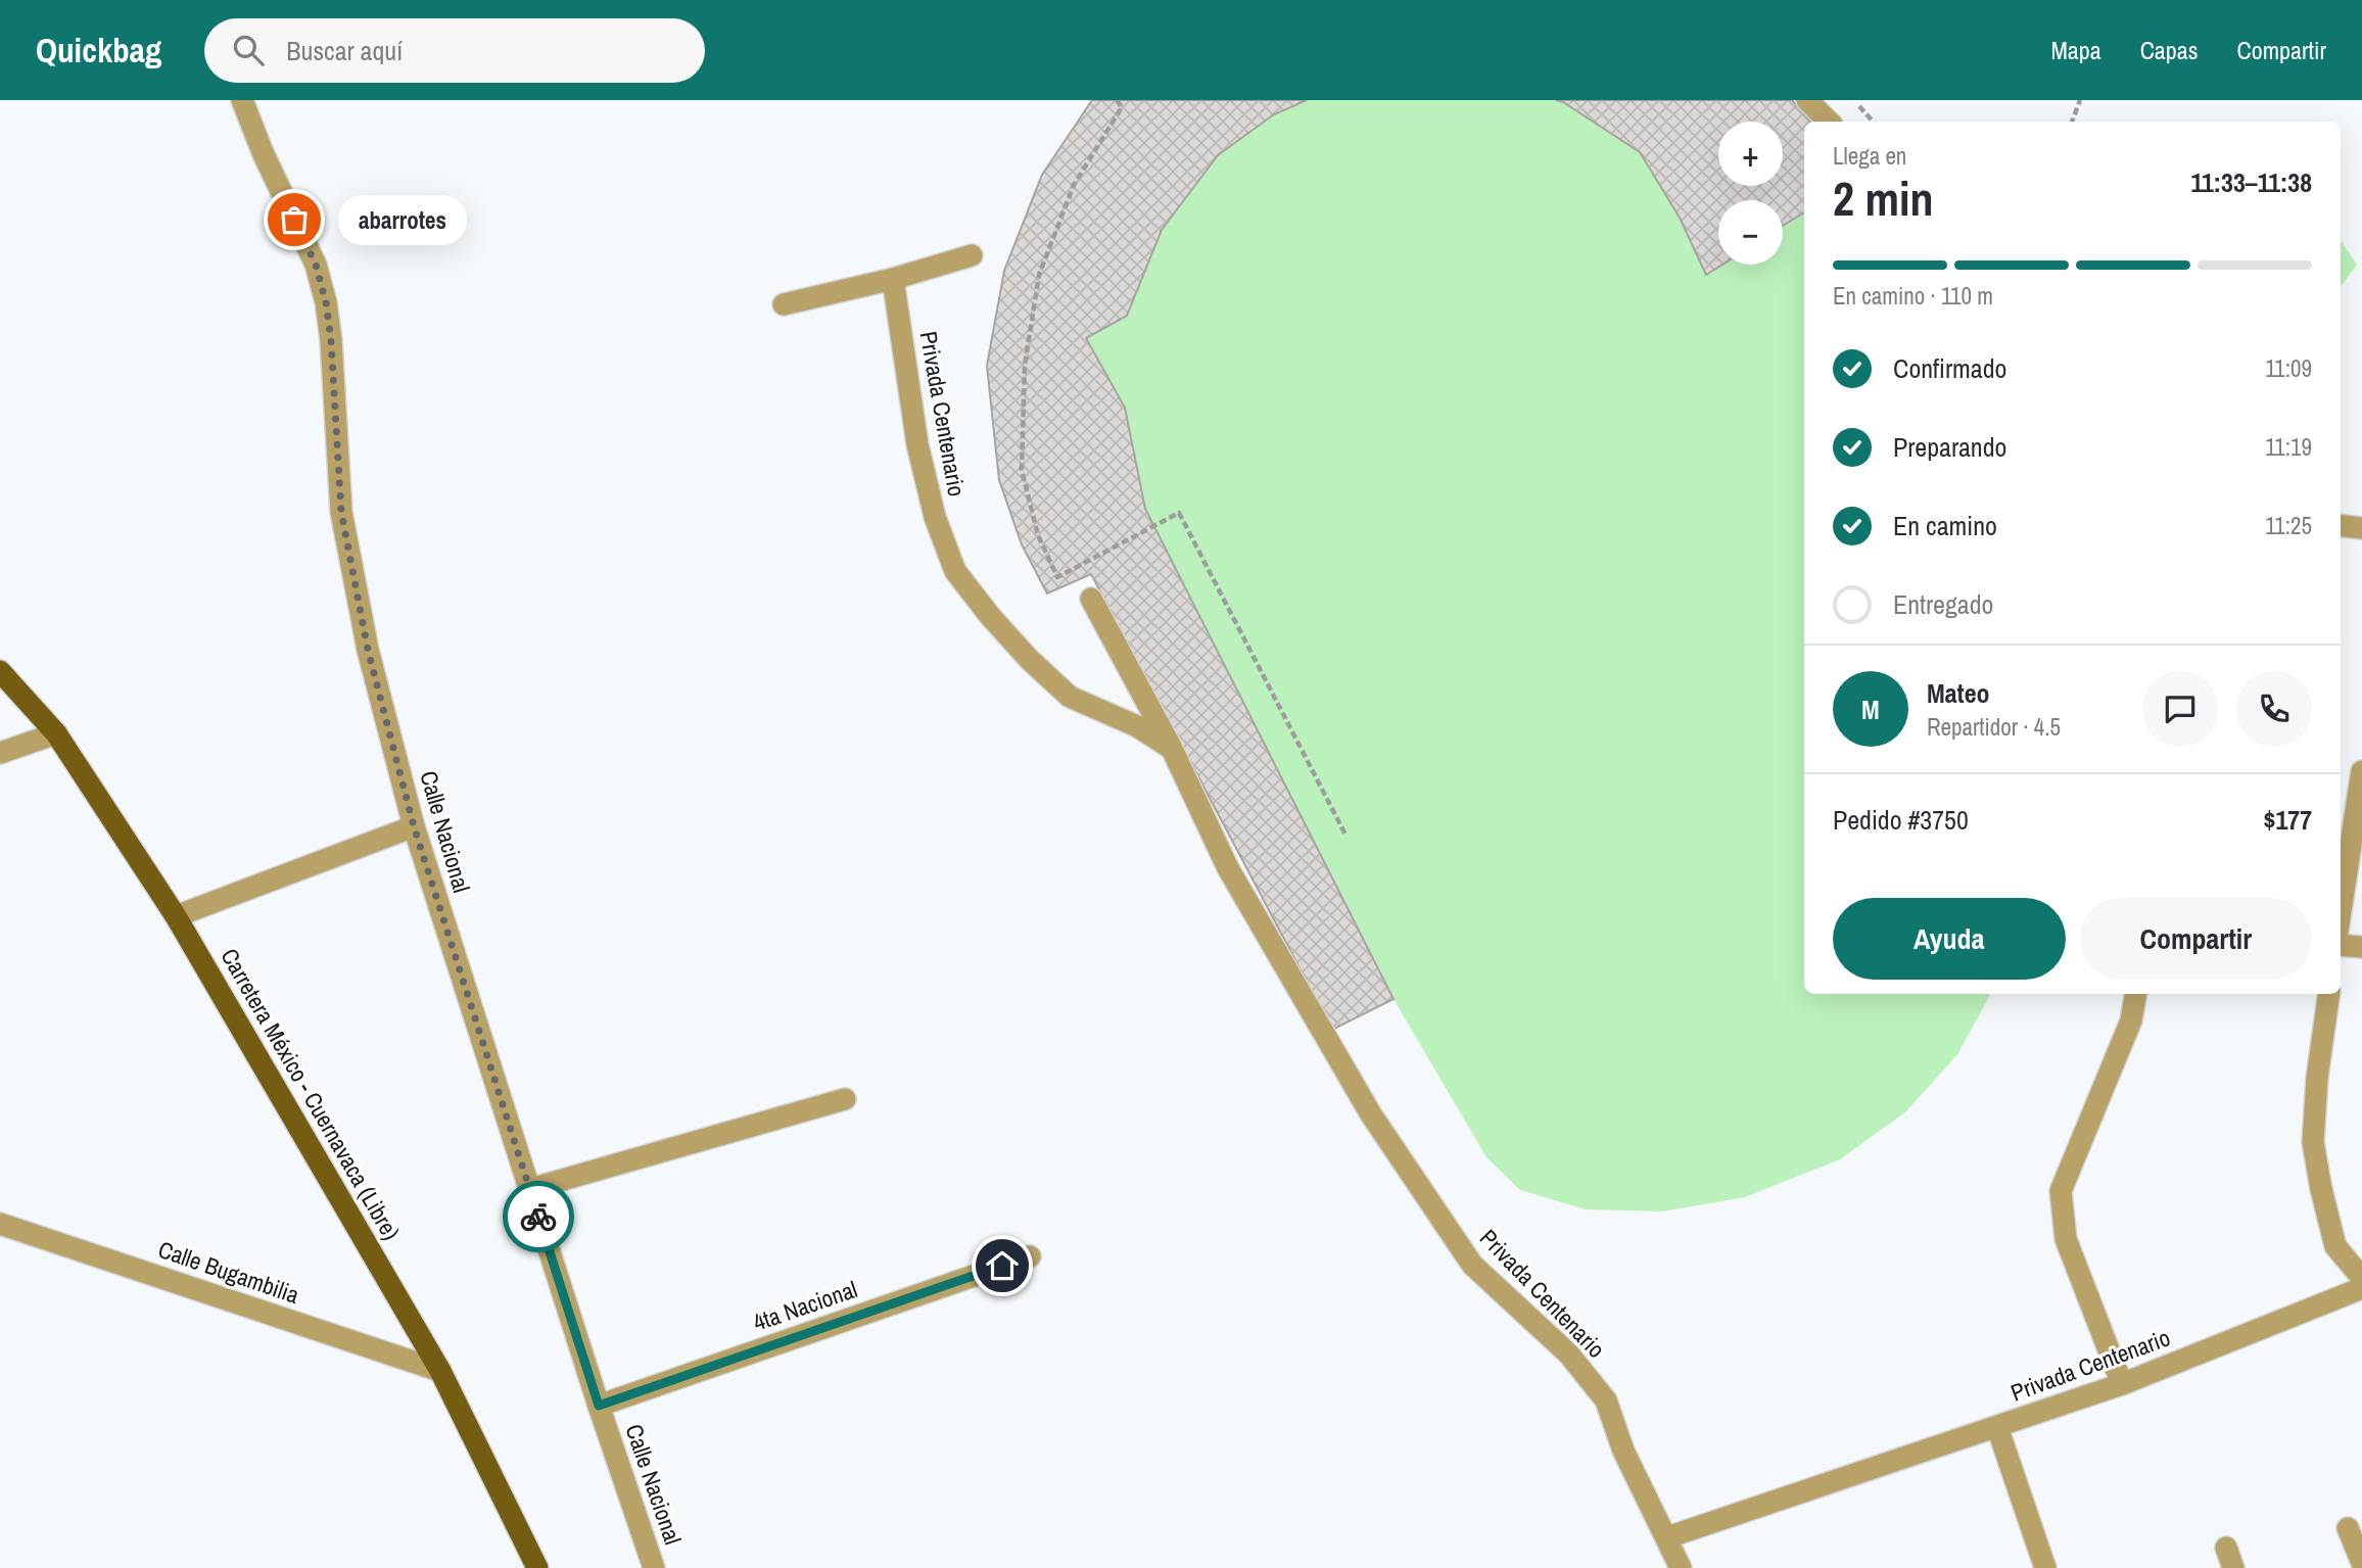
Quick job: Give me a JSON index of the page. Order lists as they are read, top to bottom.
{
  "streets": {
    "main road": ["Carretera México - Cuernavaca (Libre)"],
    "street": [
      "Privada Centenario",
      "Calle Nacional",
      "Calle Bugambilia",
      "4ta Nacional"
    ]
  },
  "crossings": [
    ["Calle Nacional", "4ta Nacional"],
    ["Carretera México - Cuernavaca (Libre)", "Calle Bugambilia"]
  ],
  "places": ["abarrotes"],
  "page": {
    "header": "Quickbag",
    "search": "Buscar aquí",
    "nav": ["Mapa", "Capas", "Compartir"],
    "map_buttons": ["+", "−"],
    "heading": ["2 min", "Llega en", "11:33–11:38"],
    "panel": [
      "Mateo",
      "Repartidor · 4.5",
      "Pedido #3750",
      "$177"
    ],
    "bubble": "abarrotes",
    "bar": "En camino · 110 m",
    "list": [
      ["Confirmado", "11:09"],
      ["Preparando", "11:19"],
      ["En camino", "11:25"],
      "Entregado"
    ],
    "round": "M",
    "buttons": ["Ayuda", "Compartir"]
  }
}
